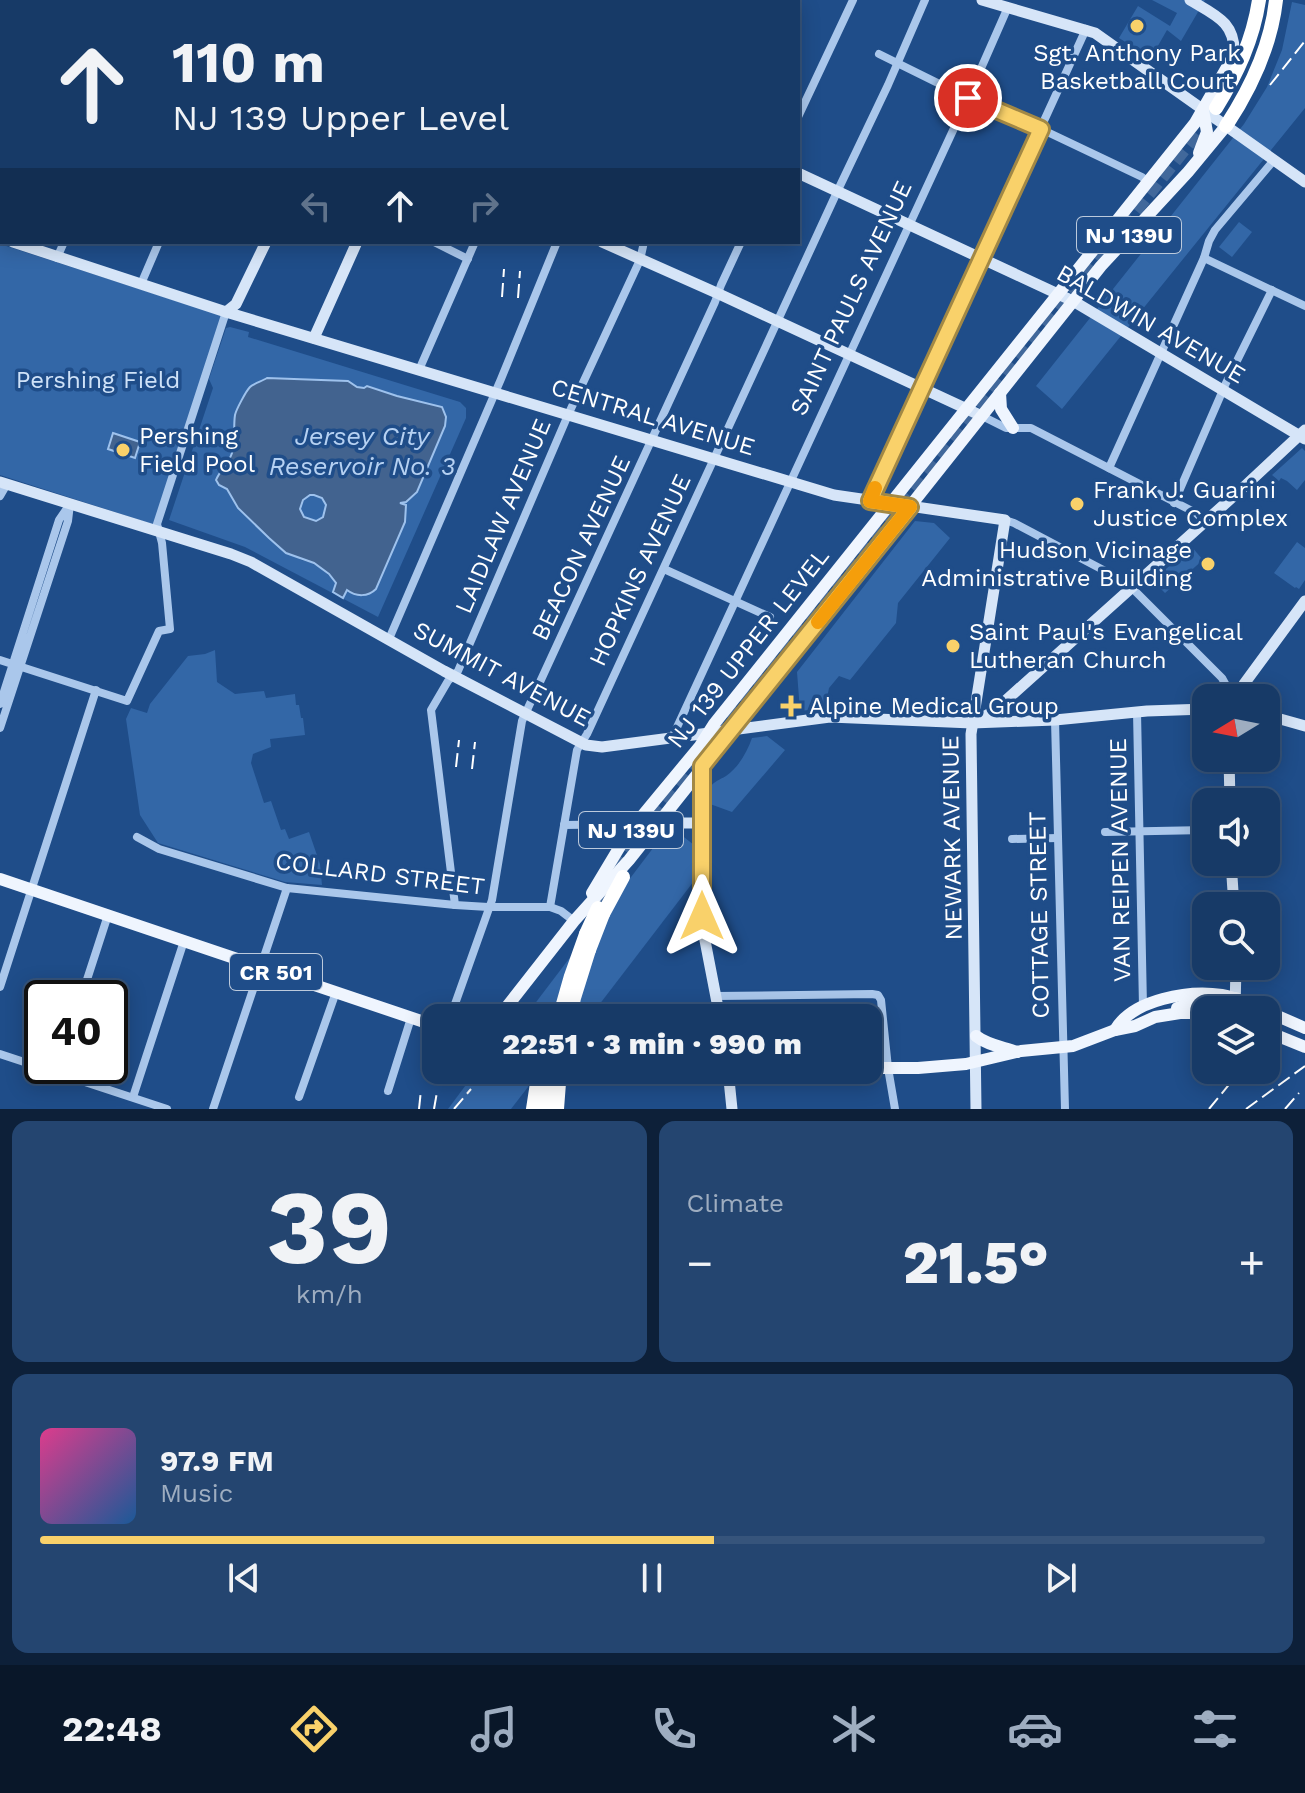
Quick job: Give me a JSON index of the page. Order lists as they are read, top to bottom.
{
  "streets": {
    "highway": ["NJ 139U"],
    "main road": [
      "BALDWIN AVENUE",
      "CENTRAL AVENUE",
      "NJ 139 UPPER LEVEL",
      "SUMMIT AVENUE",
      "NEWARK AVENUE",
      "CR 501"
    ],
    "street": [
      "SAINT PAULS AVENUE",
      "LAIDLAW AVENUE",
      "BEACON AVENUE",
      "HOPKINS AVENUE",
      "VAN REIPEN AVENUE",
      "COLLARD STREET",
      "COTTAGE STREET"
    ]
  },
  "crossings": [
    ["NJ 139U", "BALDWIN AVENUE"],
    ["NJ 139U", "NJ 139 UPPER LEVEL"],
    ["SAINT PAULS AVENUE", "BALDWIN AVENUE"],
    ["SAINT PAULS AVENUE", "CENTRAL AVENUE"],
    ["SAINT PAULS AVENUE", "SUMMIT AVENUE"],
    ["BALDWIN AVENUE", "HOPKINS AVENUE"],
    ["BALDWIN AVENUE", "NJ 139 UPPER LEVEL"],
    ["BALDWIN AVENUE", "NEWARK AVENUE"],
    ["CENTRAL AVENUE", "LAIDLAW AVENUE"],
    ["CENTRAL AVENUE", "BEACON AVENUE"],
    ["CENTRAL AVENUE", "HOPKINS AVENUE"],
    ["CENTRAL AVENUE", "NJ 139 UPPER LEVEL"],
    ["CENTRAL AVENUE", "NEWARK AVENUE"],
    ["LAIDLAW AVENUE", "SUMMIT AVENUE"],
    ["LAIDLAW AVENUE", "COLLARD STREET"],
    ["BEACON AVENUE", "SUMMIT AVENUE"],
    ["BEACON AVENUE", "COLLARD STREET"],
    ["HOPKINS AVENUE", "SUMMIT AVENUE"],
    ["HOPKINS AVENUE", "COLLARD STREET"],
    ["NJ 139 UPPER LEVEL", "SUMMIT AVENUE"],
    ["SUMMIT AVENUE", "NEWARK AVENUE"],
    ["SUMMIT AVENUE", "VAN REIPEN AVENUE"],
    ["SUMMIT AVENUE", "COTTAGE STREET"]
  ],
  "water": ["Jersey City Reservoir No. 3"],
  "parks": ["Pershing Field"],
  "places": {
    "other": [
      "Sgt. Anthony Park Basketball Court",
      "Pershing Field Pool",
      "Frank J. Guarini Justice Complex",
      "Hudson Vicinage Administrative Building",
      "Saint Paul's Evangelical Lutheran Church"
    ],
    "health": ["Alpine Medical Group"]
  },
  "north": "left",
  "page": {
    "turn": ["110 m", "NJ 139 Upper Level"],
    "limit": "40",
    "trip": "22:51 · 3 min · 990 m",
    "tile": [
      ["39", "km/h"],
      "Climate"
    ],
    "heat": ["−", "21.5°", "+"],
    "song": ["97.9 FM", "Music"],
    "tabs": "22:48"
  }
}
